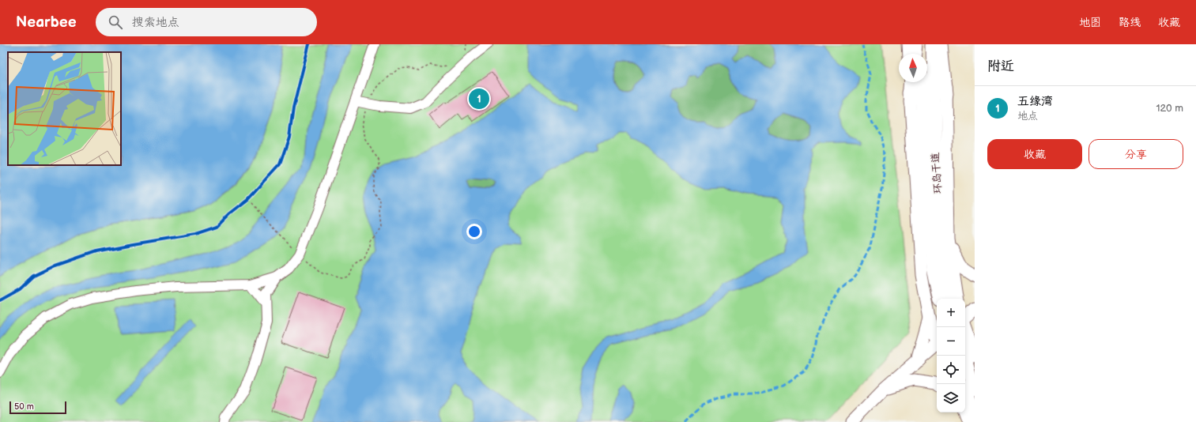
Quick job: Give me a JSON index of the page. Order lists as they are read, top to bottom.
{
  "streets": {
    "highway": ["环岛干道"]
  },
  "scale_bar": "50 m",
  "north": "top",
  "page": {
    "header": "Nearbee",
    "search": "搜索地点",
    "nav": ["地图", "路线", "收藏"],
    "heading": "附近",
    "list": [
      {
        "mark": "1",
        "name": "五缘湾",
        "note": "地点",
        "value": "120 m"
      }
    ],
    "pins": "1",
    "buttons": ["收藏", "分享"],
    "map_buttons": ["+", "−"],
    "scale": "50 m"
  }
}
